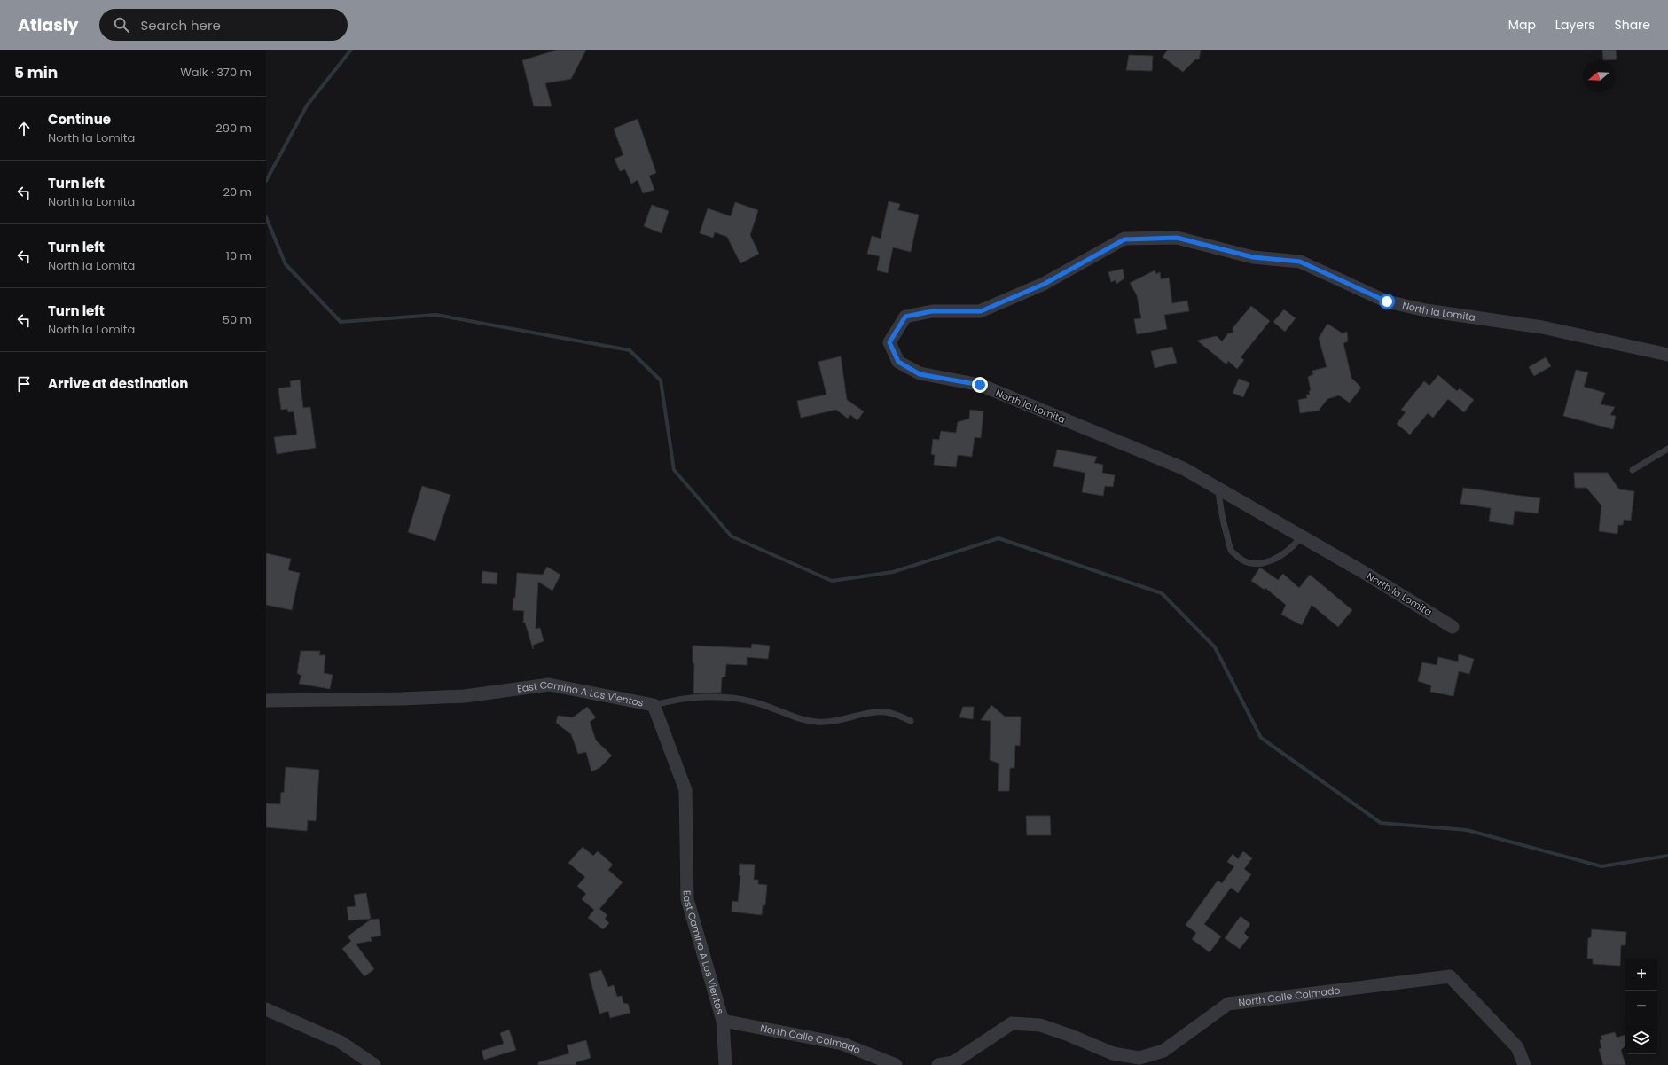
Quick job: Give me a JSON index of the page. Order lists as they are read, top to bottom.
{
  "streets": {
    "street": ["North la Lomita", "East Camino A Los Vientos", "North Calle Colmado"]
  },
  "crossings": [
    ["East Camino A Los Vientos", "North Calle Colmado"]
  ],
  "north": "left",
  "page": {
    "header": "Atlasly",
    "search": "Search here",
    "nav": ["Map", "Layers", "Share"],
    "heading": ["5 min", "Walk · 370 m"],
    "list": [
      ["Continue", "North la Lomita", "290 m"],
      ["Turn left", "North la Lomita", "20 m"],
      ["Turn left", "North la Lomita", "10 m"],
      ["Turn left", "North la Lomita", "50 m"],
      "Arrive at destination"
    ],
    "map_buttons": ["+", "−"]
  }
}
